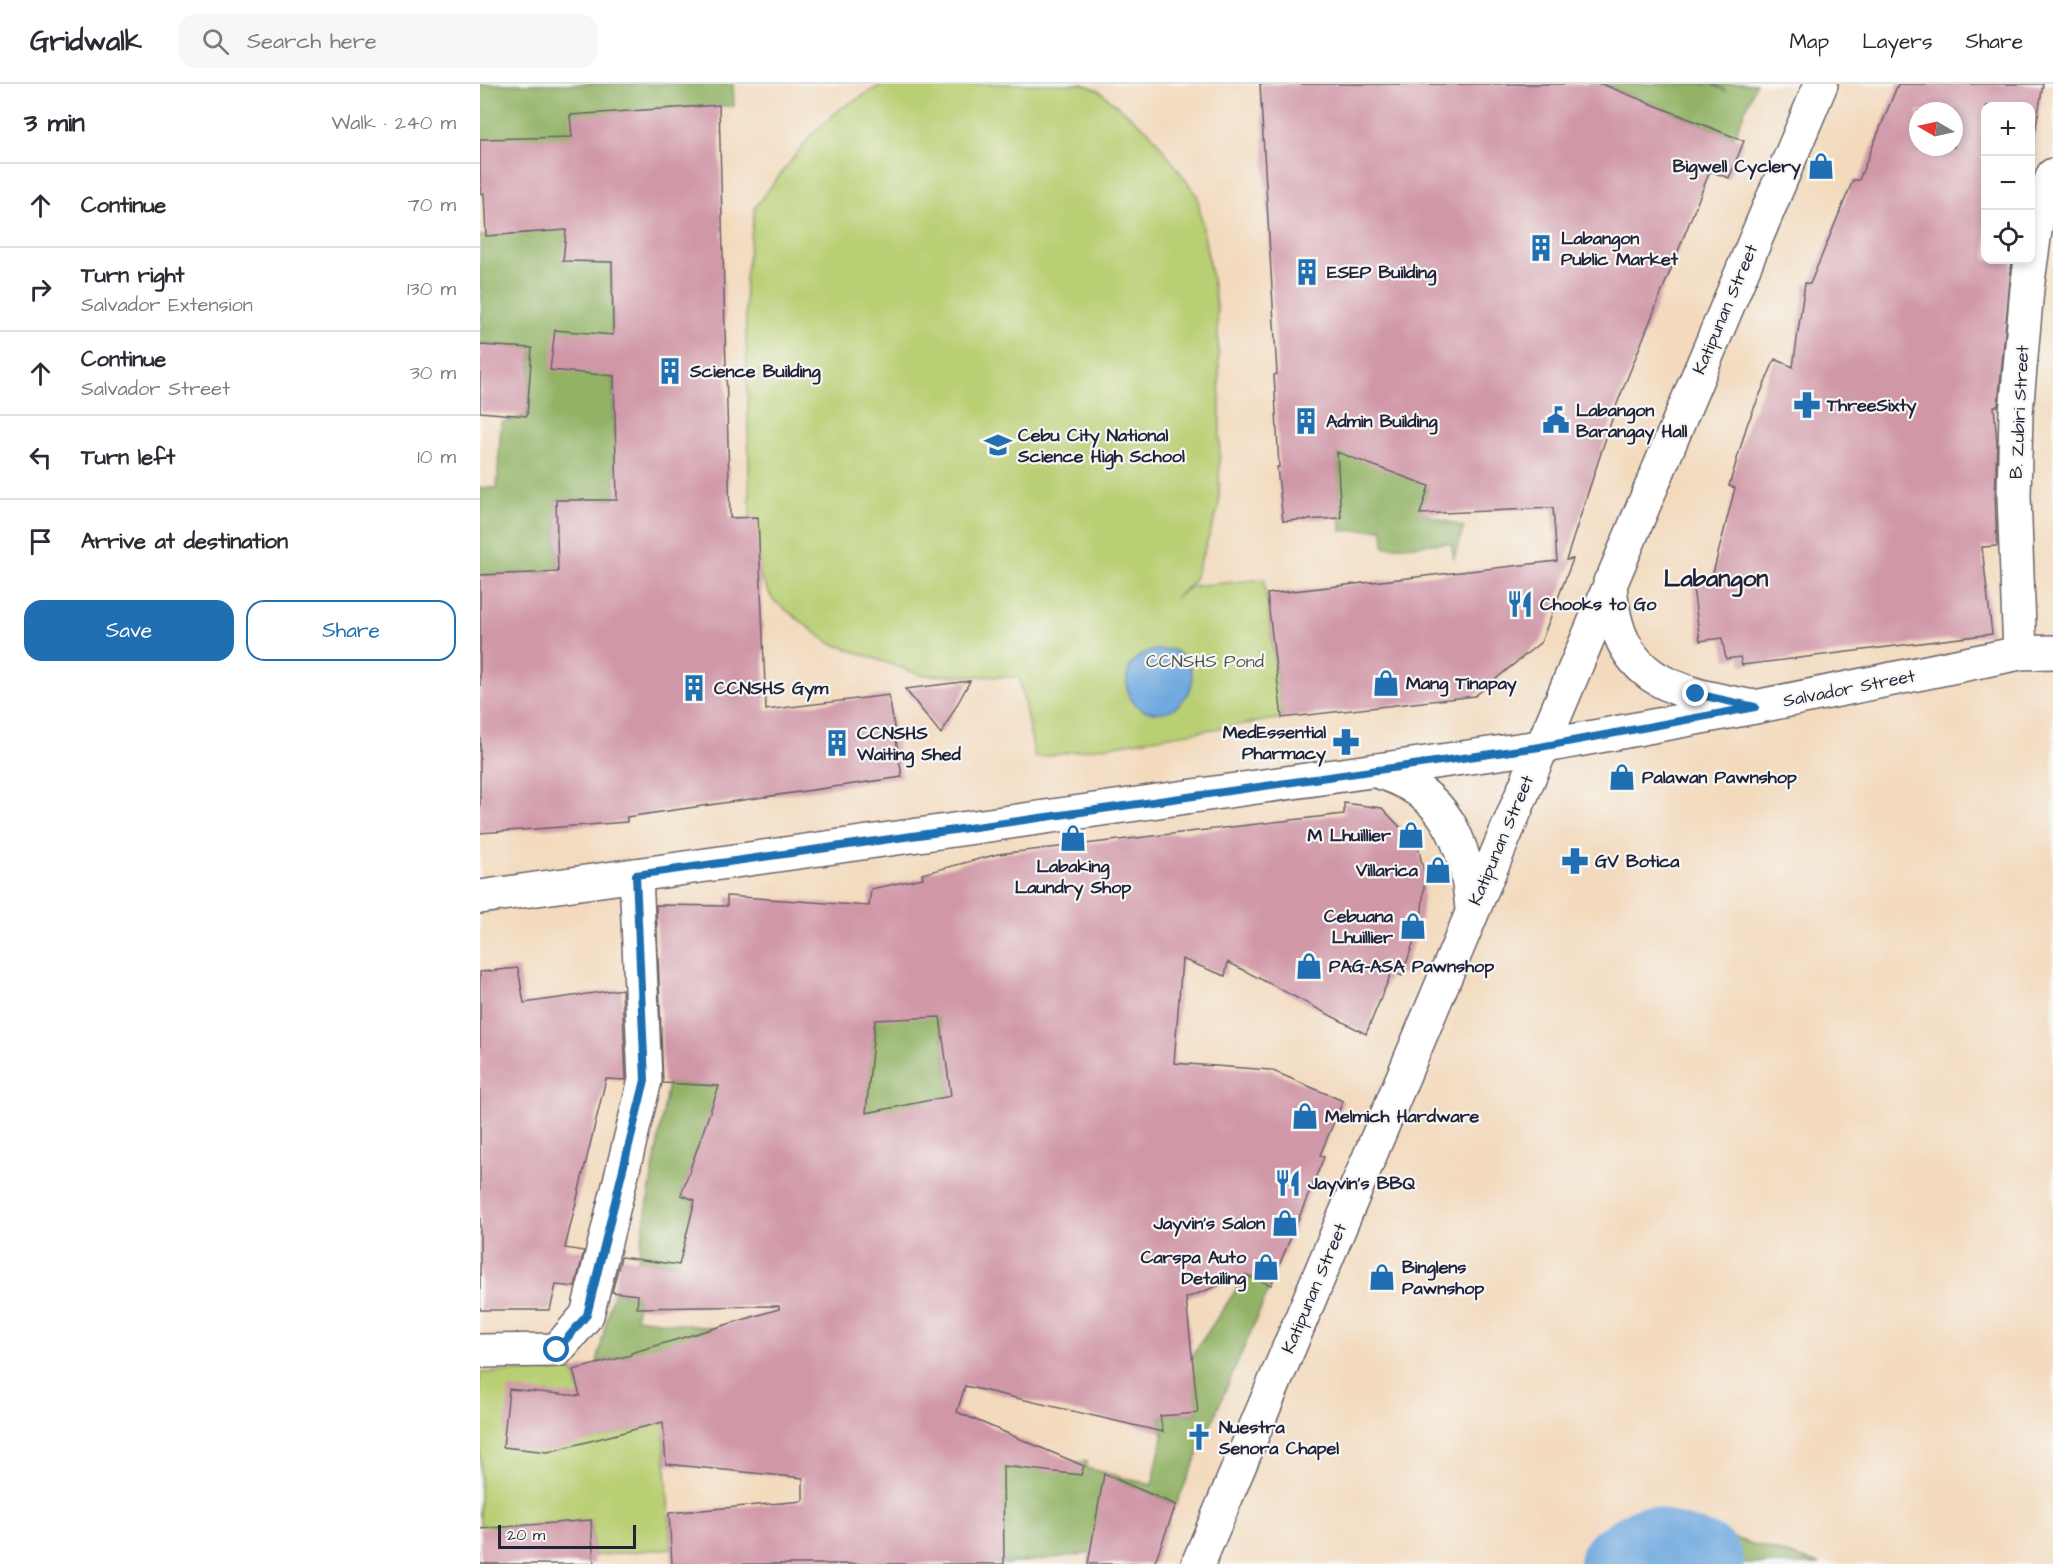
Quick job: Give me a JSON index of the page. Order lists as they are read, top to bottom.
{
  "streets": {
    "main road": ["Katipunan Street", "B. Zubiri Street", "Salvador Street"]
  },
  "crossings": [
    ["Katipunan Street", "Salvador Street"],
    ["B. Zubiri Street", "Salvador Street"]
  ],
  "districts": ["Labangon"],
  "parks": ["CCNSHS Pond"],
  "places": {
    "shop": [
      "Bigwell Cyclery",
      "Mang Tinapay",
      "Palawan Pawnshop",
      "M Lhuillier",
      "Labaking Laundry Shop",
      "Villarica",
      "Cebuana Lhuillier",
      "PAG-ASA Pawnshop",
      "Melmich Hardware",
      "Jayvin's Salon",
      "Carspa Auto Detailing",
      "Binglens Pawnshop"
    ],
    "building": [
      "Labangon Public Market",
      "ESEP Building",
      "Science Building",
      "Admin Building",
      "CCNSHS Gym",
      "CCNSHS Waiting Shed"
    ],
    "pharmacy": ["ThreeSixty", "MedEssential Pharmacy", "GV Botica"],
    "public building": ["Labangon Barangay Hall"],
    "school or university": ["Cebu City National Science High School"],
    "restaurant": ["Chooks to Go", "Jayvin's BBQ"],
    "church": ["Nuestra Senora Chapel"]
  },
  "scale_bar": "20 m",
  "north": "left",
  "page": {
    "header": "Gridwalk",
    "search": "Search here",
    "nav": ["Map", "Layers", "Share"],
    "heading": ["3 min", "Walk · 240 m"],
    "map_buttons": ["+", "−"],
    "list": [
      ["Continue", "70 m"],
      ["Turn right", "Salvador Extension", "130 m"],
      ["Continue", "Salvador Street", "30 m"],
      ["Turn left", "10 m"],
      "Arrive at destination"
    ],
    "buttons": ["Save", "Share"],
    "scale": "20 m"
  }
}
